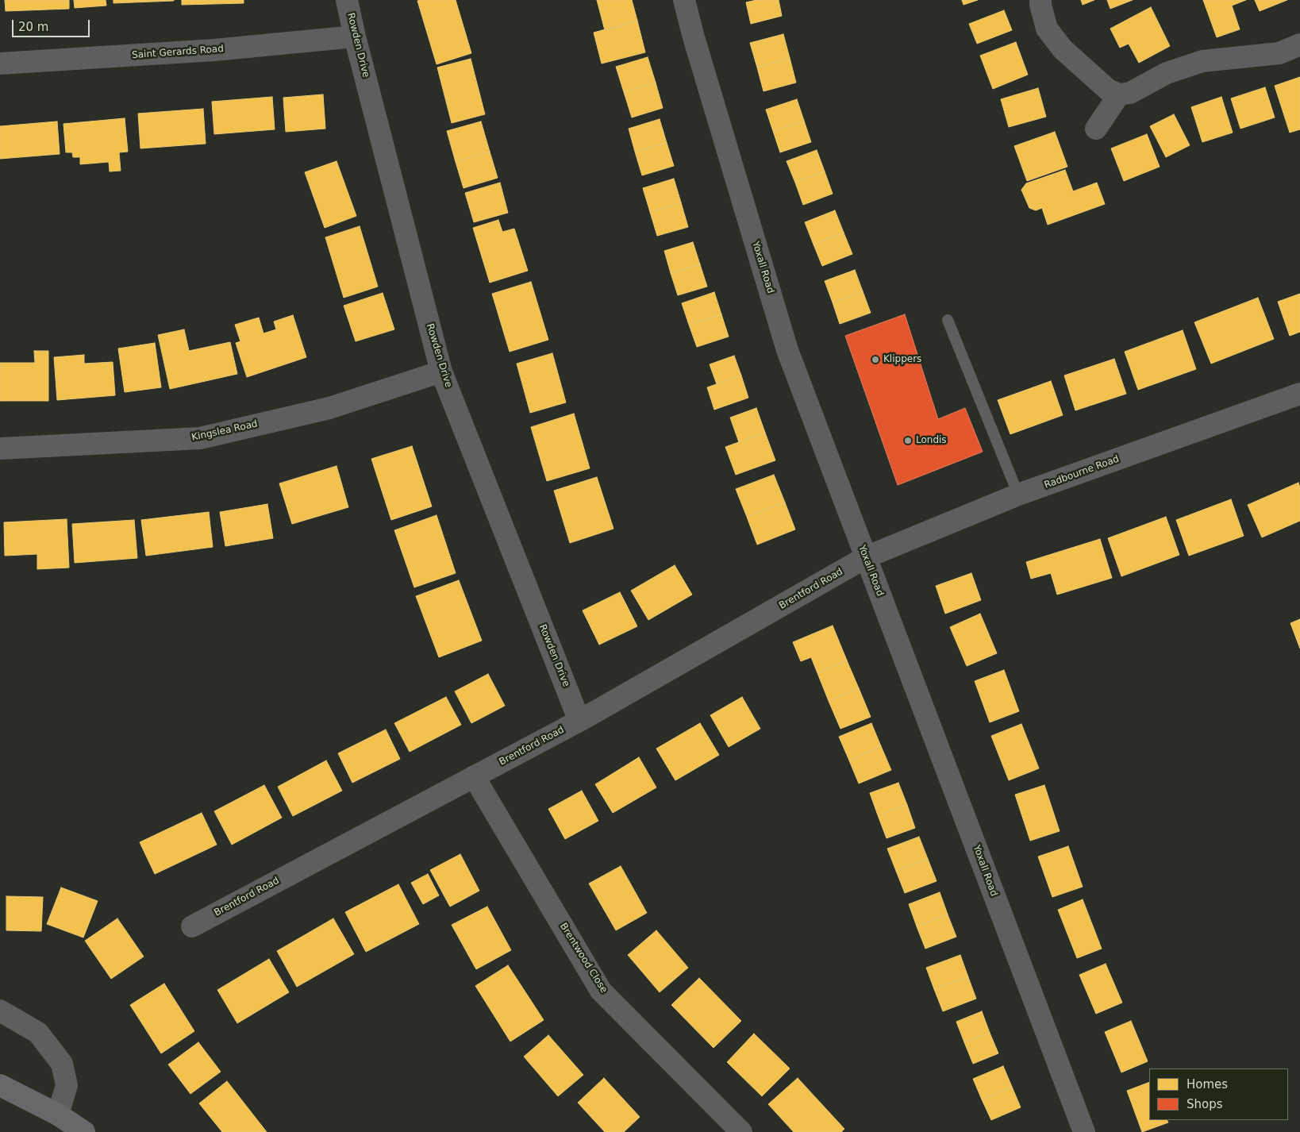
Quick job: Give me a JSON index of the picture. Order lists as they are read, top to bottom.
{
  "streets": {
    "street": [
      "Rowden Drive",
      "Saint Gerards Road",
      "Yoxall Road",
      "Kingslea Road",
      "Radbourne Road",
      "Brentford Road",
      "Brentwood Close"
    ]
  },
  "crossings": [
    ["Rowden Drive", "Saint Gerards Road"],
    ["Rowden Drive", "Kingslea Road"],
    ["Rowden Drive", "Brentford Road"],
    ["Yoxall Road", "Radbourne Road"],
    ["Yoxall Road", "Brentford Road"],
    ["Radbourne Road", "Brentford Road"],
    ["Brentford Road", "Brentwood Close"]
  ],
  "places": ["Klippers", "Londis"],
  "legend": ["Homes", "Shops"],
  "scale_bar": "20 m"
}
